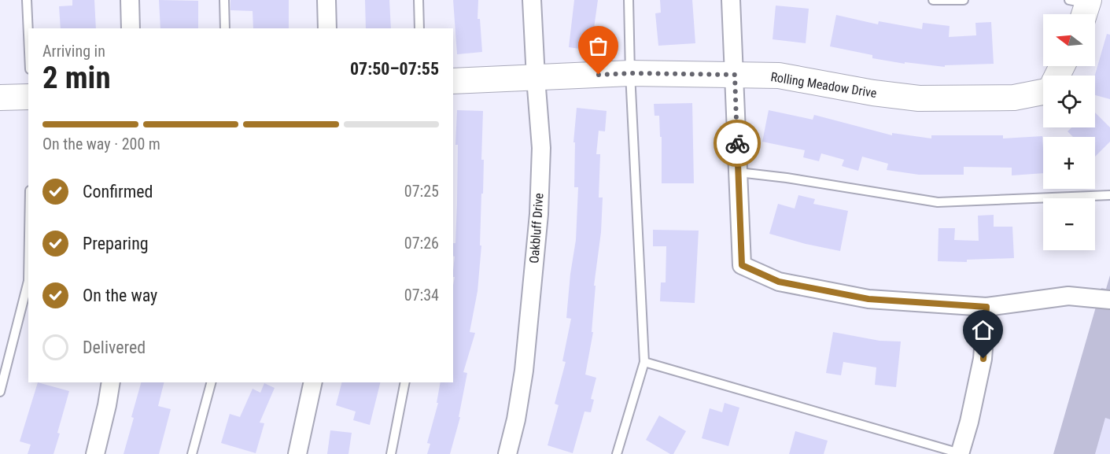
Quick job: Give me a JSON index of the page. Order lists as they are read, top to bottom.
{
  "streets": {
    "street": ["Rolling Meadow Drive", "Oakbluff Drive"]
  },
  "crossings": [
    ["Rolling Meadow Drive", "Oakbluff Drive"]
  ],
  "north": "left",
  "page": {
    "map_buttons": ["+", "−"],
    "heading": ["2 min", "Arriving in", "07:50–07:55"],
    "bar": "On the way · 200 m",
    "list": [
      ["Confirmed", "07:25"],
      ["Preparing", "07:26"],
      ["On the way", "07:34"],
      "Delivered"
    ]
  }
}
